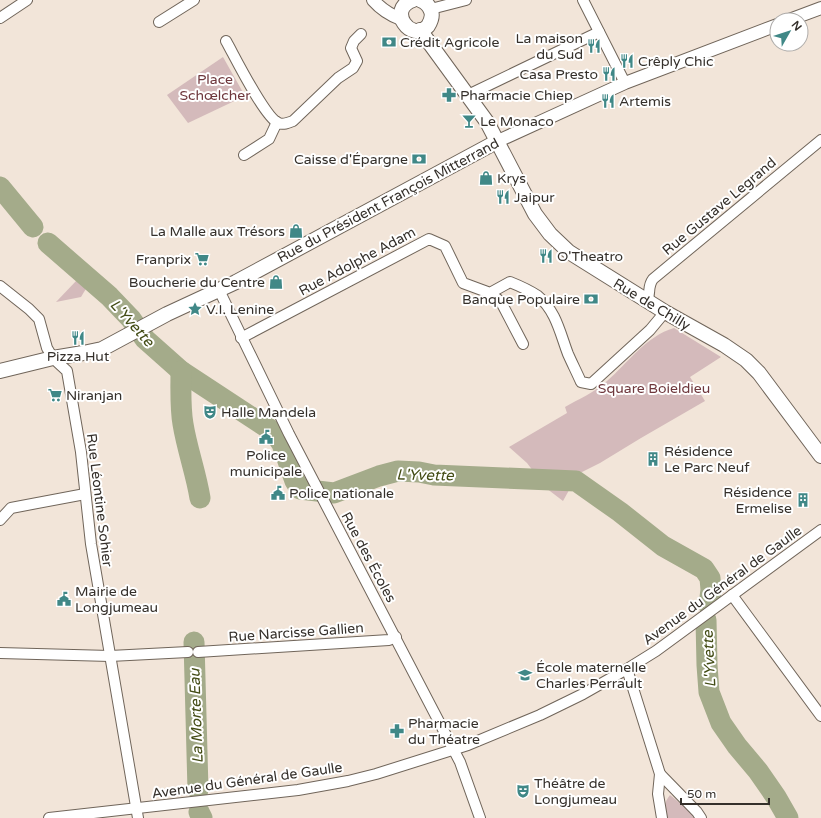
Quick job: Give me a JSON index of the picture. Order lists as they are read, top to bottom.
{
  "streets": {
    "main road": ["Rue du Président François Mitterrand", "Rue de Chilly"],
    "street": [
      "Rue Gustave Legrand",
      "Rue Adolphe Adam",
      "Rue Léontine Sohier",
      "Rue des Écoles",
      "Avenue du Général de Gaulle",
      "Rue Narcisse Gallien"
    ]
  },
  "crossings": [
    ["Rue du Président François Mitterrand", "Rue de Chilly"],
    ["Rue du Président François Mitterrand", "Rue Léontine Sohier"],
    ["Rue du Président François Mitterrand", "Rue des Écoles"],
    ["Rue Gustave Legrand", "Rue de Chilly"],
    ["Rue Adolphe Adam", "Rue des Écoles"],
    ["Rue Léontine Sohier", "Avenue du Général de Gaulle"],
    ["Rue Léontine Sohier", "Rue Narcisse Gallien"],
    ["Rue des Écoles", "Avenue du Général de Gaulle"],
    ["Rue des Écoles", "Rue Narcisse Gallien"]
  ],
  "water": ["L'Yvette", "La Morte Eau"],
  "parks": ["Place Schœlcher", "Square Boieldieu"],
  "places": {
    "bank": ["Crédit Agricole", "Caisse d'Épargne", "Banque Populaire"],
    "restaurant": [
      "La maison du Sud",
      "Crêply Chic",
      "Casa Presto",
      "Artemis",
      "Jaipur",
      "O'Theatro",
      "Pizza Hut"
    ],
    "pharmacy": ["Pharmacie Chiep", "Pharmacie du Théatre"],
    "bar": ["Le Monaco"],
    "shop": ["Krys", "La Malle aux Trésors", "Boucherie du Centre"],
    "supermarket": ["Franprix", "Niranjan"],
    "place": ["V.I. Lenine"],
    "theatre": ["Halle Mandela", "Théâtre de Longjumeau"],
    "public building": ["Police municipale", "Police nationale", "Mairie de Longjumeau"],
    "building": ["Résidence Le Parc Neuf", "Résidence Ermelise"],
    "school or university": ["École maternelle Charles Perrault"]
  },
  "scale_bar": "50 m",
  "north": "top right"
}
